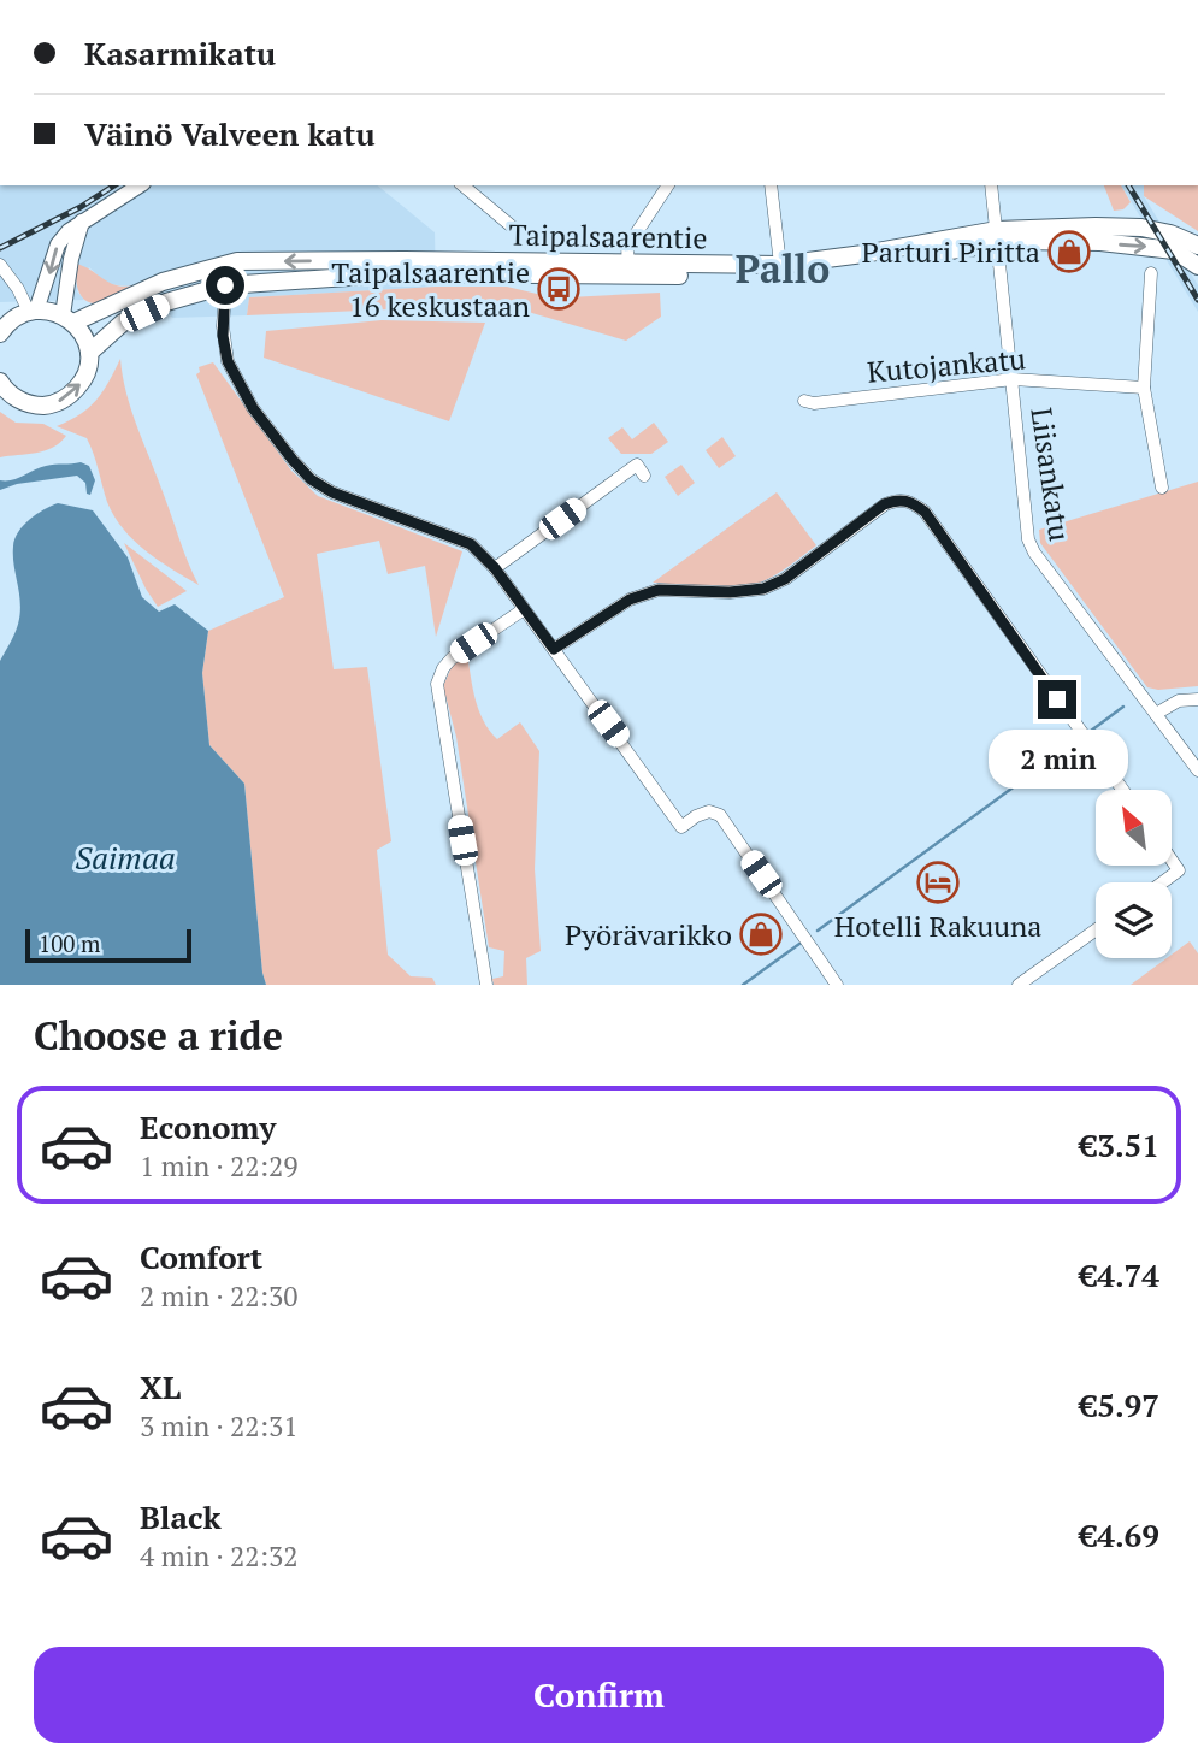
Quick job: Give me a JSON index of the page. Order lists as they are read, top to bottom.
{
  "streets": {
    "main road": ["Taipalsaarentie"],
    "street": ["Kutojankatu", "Liisankatu"]
  },
  "crossings": [
    ["Taipalsaarentie", "Liisankatu"],
    ["Kutojankatu", "Liisankatu"]
  ],
  "districts": ["Pallo"],
  "water": ["Saimaa"],
  "places": {
    "shop": ["Parturi Piritta", "Pyörävarikko"],
    "bus stop": ["Taipalsaarentie 16 keskustaan"],
    "hotel": ["Hotelli Rakuuna"]
  },
  "scale_bar": "100 m",
  "north": "top left",
  "page": {
    "banner": ["Kasarmikatu", "Väinö Valveen katu"],
    "bubble": "2 min",
    "scale": "100 m",
    "heading": "Choose a ride",
    "list": [
      {
        "name": "Economy",
        "note": "1 min · 22:29",
        "value": "€3.51"
      },
      {
        "name": "Comfort",
        "note": "2 min · 22:30",
        "value": "€4.74"
      },
      {
        "name": "XL",
        "note": "3 min · 22:31",
        "value": "€5.97"
      },
      {
        "name": "Black",
        "note": "4 min · 22:32",
        "value": "€4.69"
      }
    ],
    "buttons": "Confirm"
  }
}
